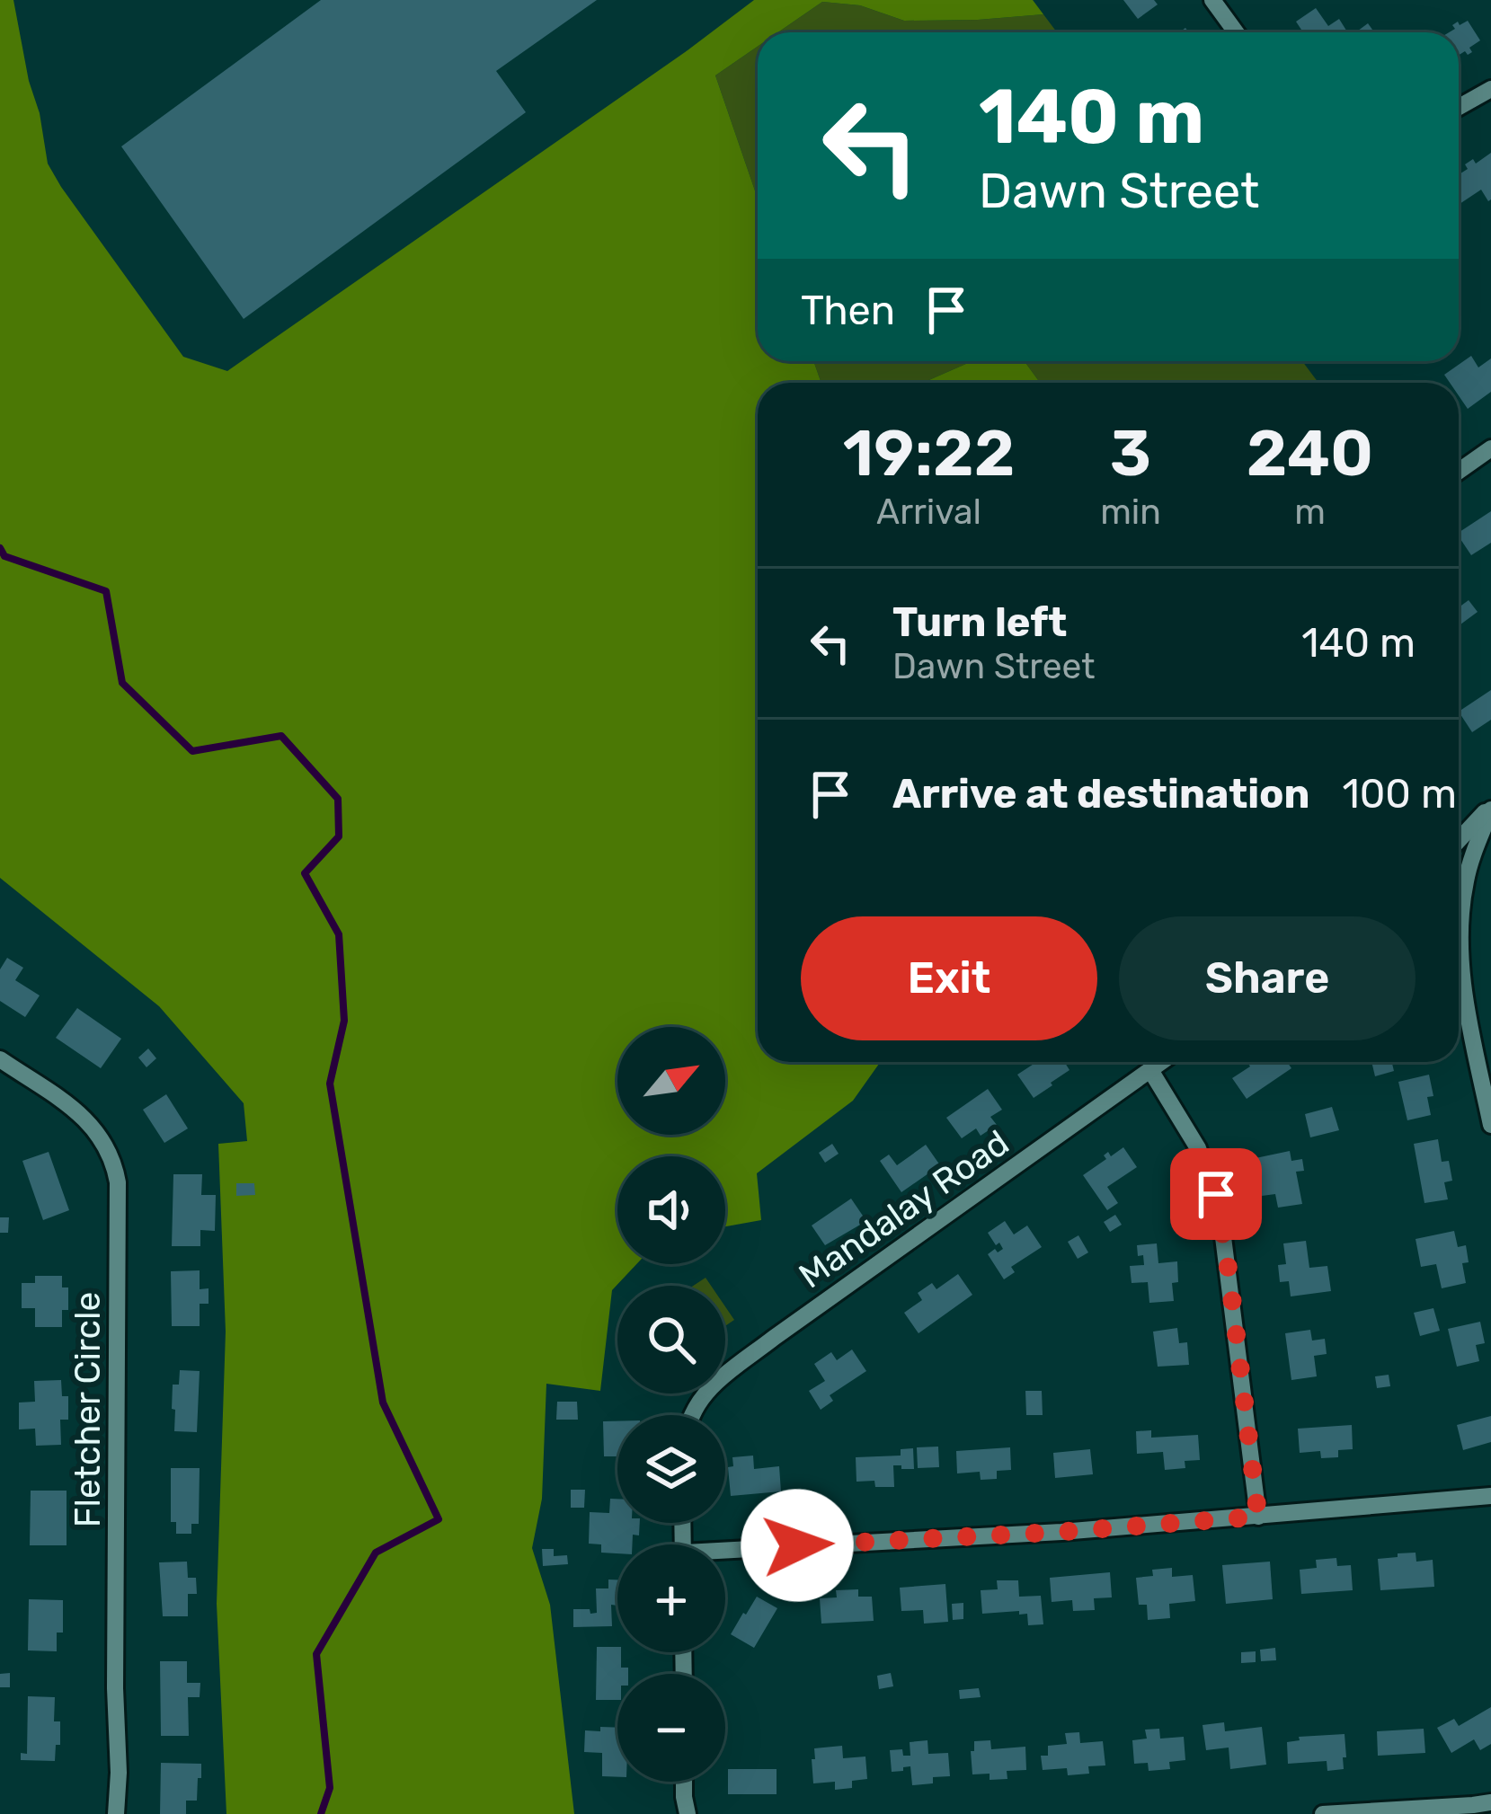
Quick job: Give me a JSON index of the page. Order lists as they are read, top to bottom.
{
  "streets": {
    "street": ["Mandalay Road", "Fletcher Circle"]
  },
  "north": "top right",
  "page": {
    "turn": ["140 m", "Dawn Street"],
    "then": "Then",
    "eta": [
      "19:22",
      "Arrival",
      "3",
      "min",
      "240",
      "m"
    ],
    "list": [
      {
        "name": "Turn left",
        "note": "Dawn Street",
        "value": "140 m"
      },
      {
        "name": "Arrive at destination",
        "value": "100 m"
      }
    ],
    "buttons": ["Exit", "Share"],
    "map_buttons": ["+", "−"]
  }
}
